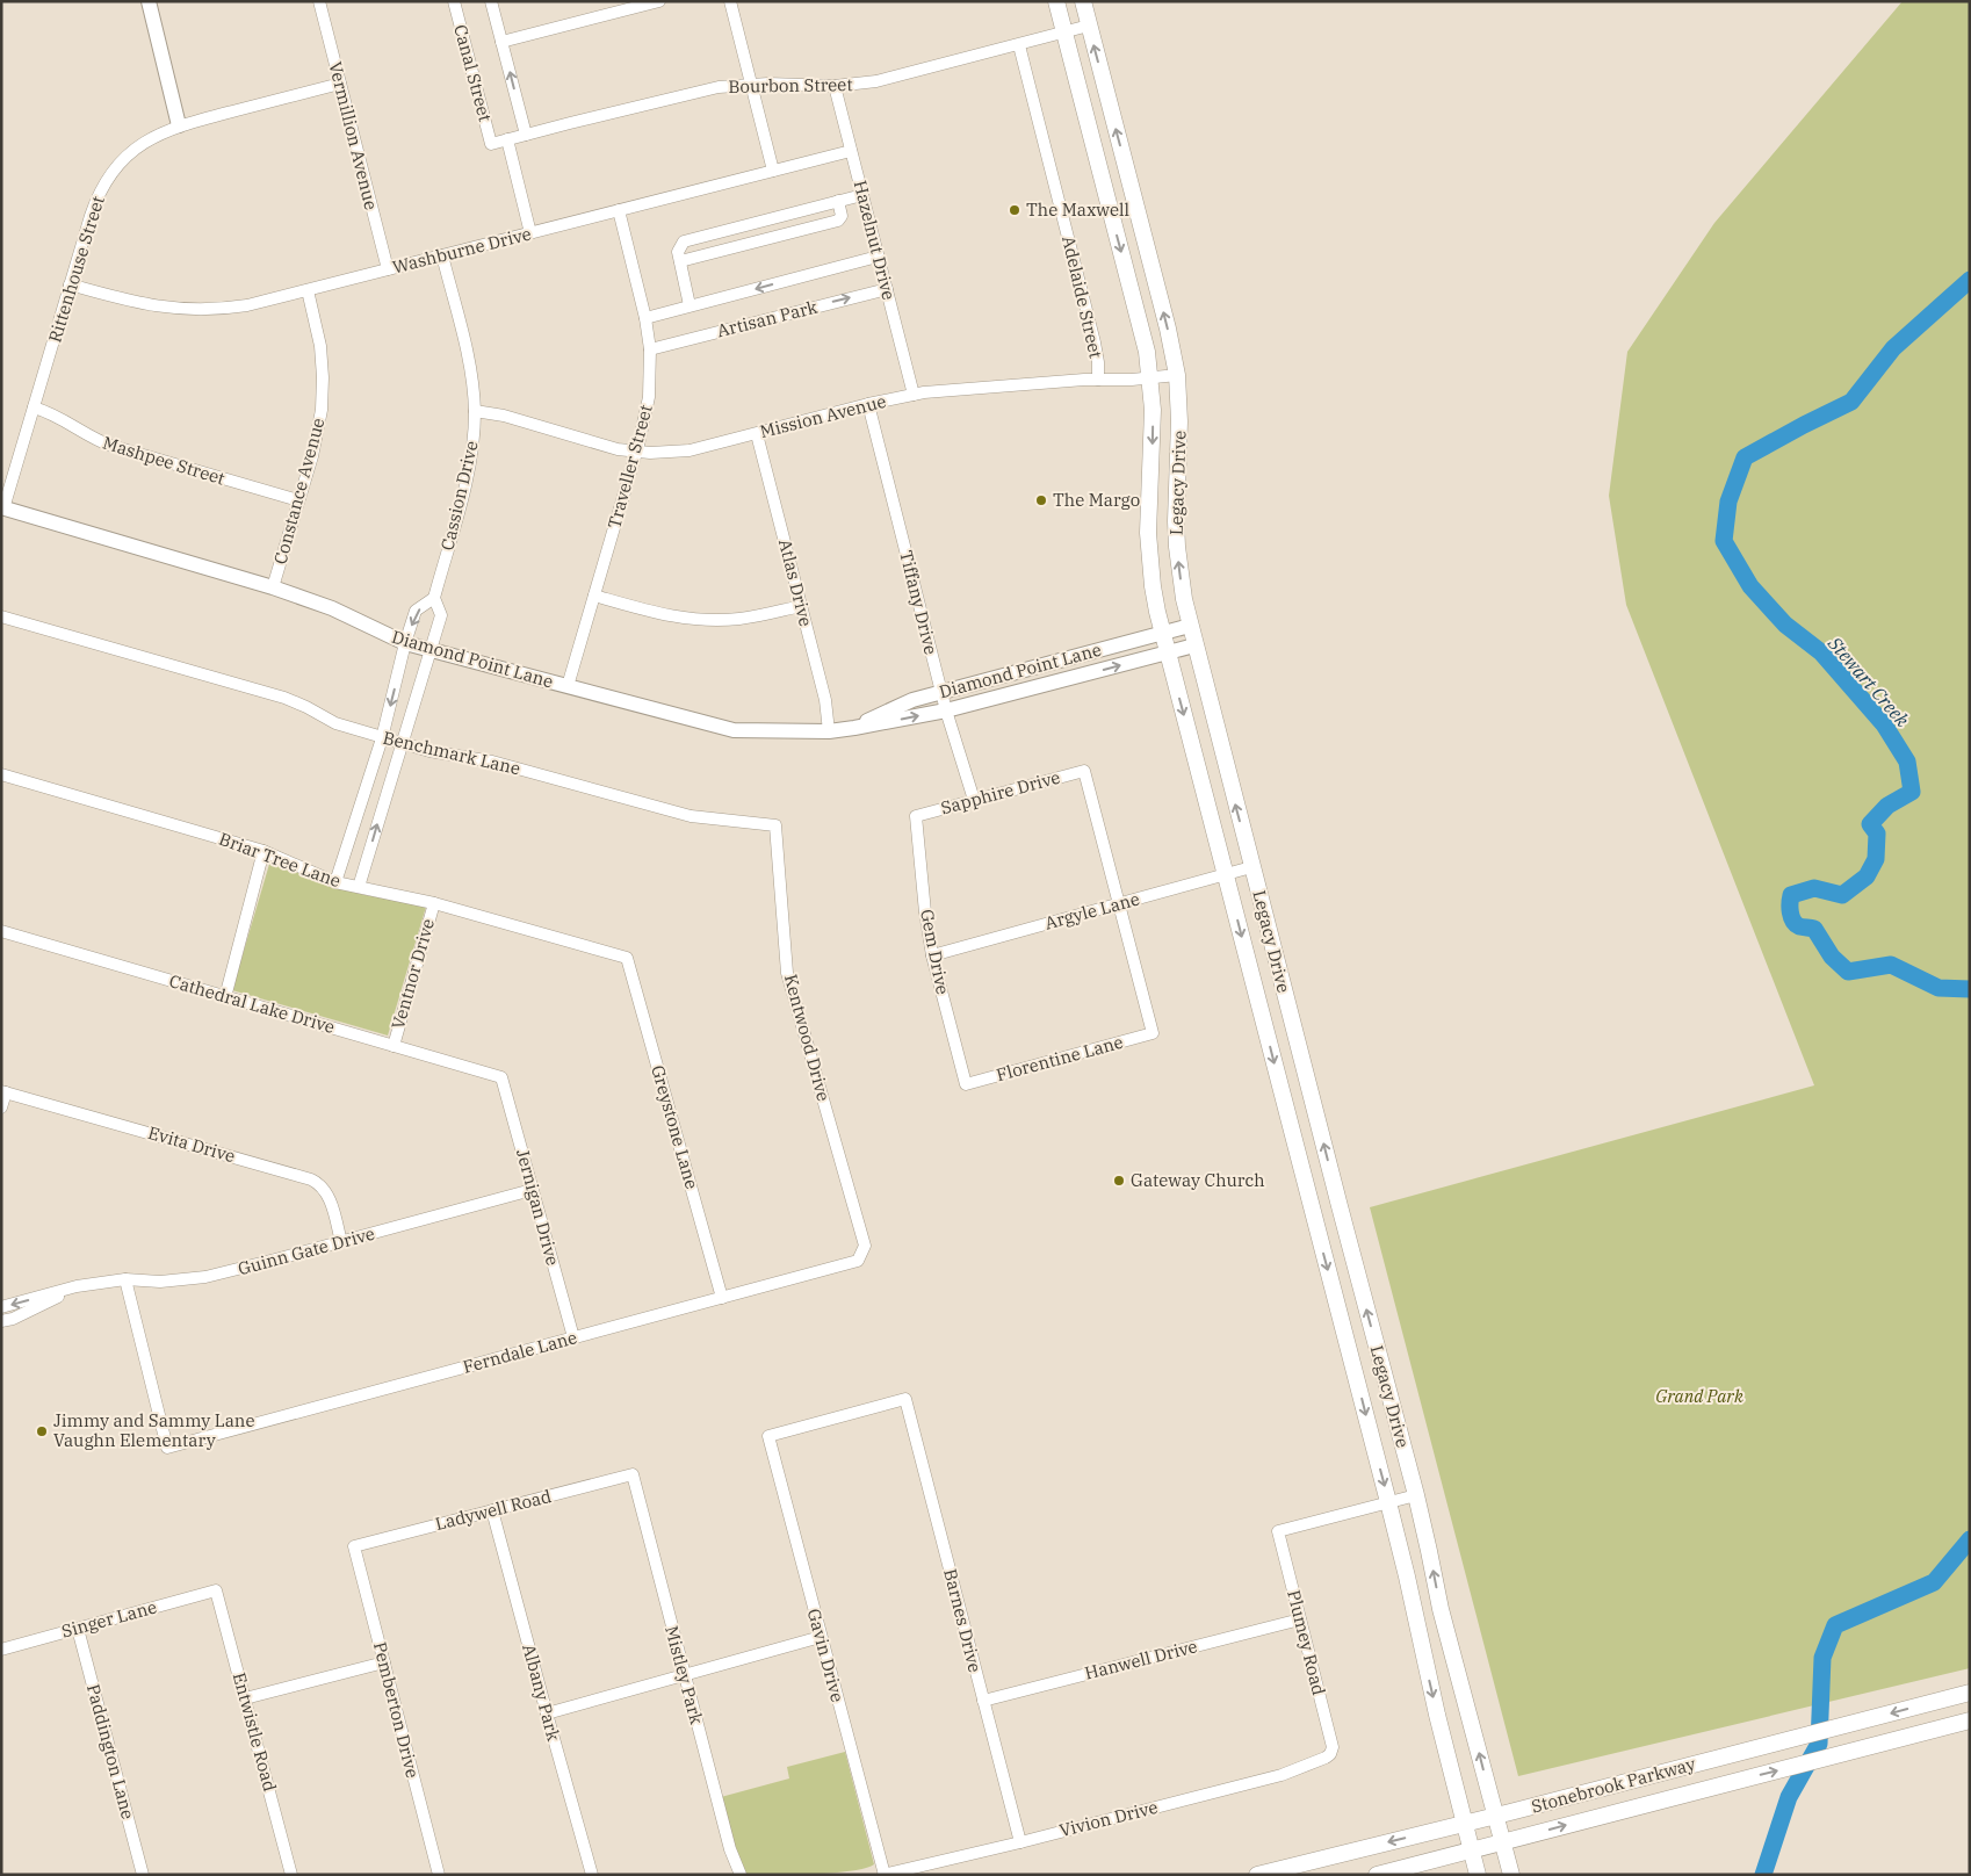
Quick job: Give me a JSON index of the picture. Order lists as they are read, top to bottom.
{
  "streets": {
    "main road": ["Legacy Drive", "Stonebrook Parkway"],
    "street": [
      "Canal Street",
      "Bourbon Street",
      "Vermillion Avenue",
      "Hazelnut Drive",
      "Washburne Drive",
      "Rittenhouse Street",
      "Adelaide Street",
      "Artisan Park",
      "Mission Avenue",
      "Mashpee Street",
      "Traveller Street",
      "Constance Avenue",
      "Cassion Drive",
      "Atlas Drive",
      "Tiffany Drive",
      "Diamond Point Lane",
      "Benchmark Lane",
      "Sapphire Drive",
      "Briar Tree Lane",
      "Argyle Lane",
      "Gem Drive",
      "Ventnor Drive",
      "Cathedral Lake Drive",
      "Kentwood Drive",
      "Florentine Lane",
      "Greystone Lane",
      "Evita Drive",
      "Jernigan Drive",
      "Guinn Gate Drive",
      "Ferndale Lane",
      "Ladywell Road",
      "Singer Lane",
      "Barnes Drive",
      "Plumey Road",
      "Gavin Drive",
      "Hanwell Drive",
      "Mistley Park",
      "Albany Park",
      "Pemberton Drive",
      "Entwistle Road",
      "Paddington Lane",
      "Vivion Drive"
    ]
  },
  "crossings": [
    ["Canal Street", "Bourbon Street"],
    ["Canal Street", "Washburne Drive"],
    ["Bourbon Street", "Hazelnut Drive"],
    ["Bourbon Street", "Adelaide Street"],
    ["Bourbon Street", "Legacy Drive"],
    ["Vermillion Avenue", "Washburne Drive"],
    ["Vermillion Avenue", "Rittenhouse Street"],
    ["Hazelnut Drive", "Washburne Drive"],
    ["Hazelnut Drive", "Artisan Park"],
    ["Hazelnut Drive", "Mission Avenue"],
    ["Washburne Drive", "Rittenhouse Street"],
    ["Washburne Drive", "Traveller Street"],
    ["Washburne Drive", "Constance Avenue"],
    ["Washburne Drive", "Cassion Drive"],
    ["Rittenhouse Street", "Mashpee Street"],
    ["Rittenhouse Street", "Diamond Point Lane"],
    ["Adelaide Street", "Mission Avenue"],
    ["Artisan Park", "Traveller Street"],
    ["Mission Avenue", "Traveller Street"],
    ["Mission Avenue", "Legacy Drive"],
    ["Mission Avenue", "Cassion Drive"],
    ["Mission Avenue", "Atlas Drive"],
    ["Mission Avenue", "Tiffany Drive"],
    ["Mashpee Street", "Constance Avenue"],
    ["Traveller Street", "Diamond Point Lane"],
    ["Legacy Drive", "Diamond Point Lane"],
    ["Legacy Drive", "Argyle Lane"],
    ["Legacy Drive", "Plumey Road"],
    ["Legacy Drive", "Stonebrook Parkway"],
    ["Constance Avenue", "Diamond Point Lane"],
    ["Cassion Drive", "Diamond Point Lane"],
    ["Cassion Drive", "Benchmark Lane"],
    ["Cassion Drive", "Briar Tree Lane"],
    ["Atlas Drive", "Diamond Point Lane"],
    ["Tiffany Drive", "Diamond Point Lane"],
    ["Tiffany Drive", "Sapphire Drive"],
    ["Benchmark Lane", "Kentwood Drive"],
    ["Sapphire Drive", "Argyle Lane"],
    ["Sapphire Drive", "Gem Drive"],
    ["Sapphire Drive", "Florentine Lane"],
    ["Briar Tree Lane", "Ventnor Drive"],
    ["Briar Tree Lane", "Greystone Lane"],
    ["Argyle Lane", "Gem Drive"],
    ["Argyle Lane", "Florentine Lane"],
    ["Gem Drive", "Florentine Lane"],
    ["Ventnor Drive", "Cathedral Lake Drive"],
    ["Cathedral Lake Drive", "Jernigan Drive"],
    ["Kentwood Drive", "Ferndale Lane"],
    ["Greystone Lane", "Ferndale Lane"],
    ["Evita Drive", "Guinn Gate Drive"],
    ["Jernigan Drive", "Guinn Gate Drive"],
    ["Jernigan Drive", "Ferndale Lane"],
    ["Guinn Gate Drive", "Ferndale Lane"],
    ["Ladywell Road", "Mistley Park"],
    ["Ladywell Road", "Albany Park"],
    ["Ladywell Road", "Pemberton Drive"],
    ["Singer Lane", "Entwistle Road"],
    ["Singer Lane", "Paddington Lane"],
    ["Barnes Drive", "Gavin Drive"],
    ["Barnes Drive", "Hanwell Drive"],
    ["Barnes Drive", "Vivion Drive"],
    ["Plumey Road", "Hanwell Drive"],
    ["Plumey Road", "Vivion Drive"],
    ["Gavin Drive", "Vivion Drive"]
  ],
  "water": ["Stewart Creek"],
  "parks": ["Grand Park"],
  "places": [
    "The Maxwell",
    "The Margo",
    "Gateway Church",
    "Jimmy and Sammy Lane Vaughn Elementary"
  ]
}
